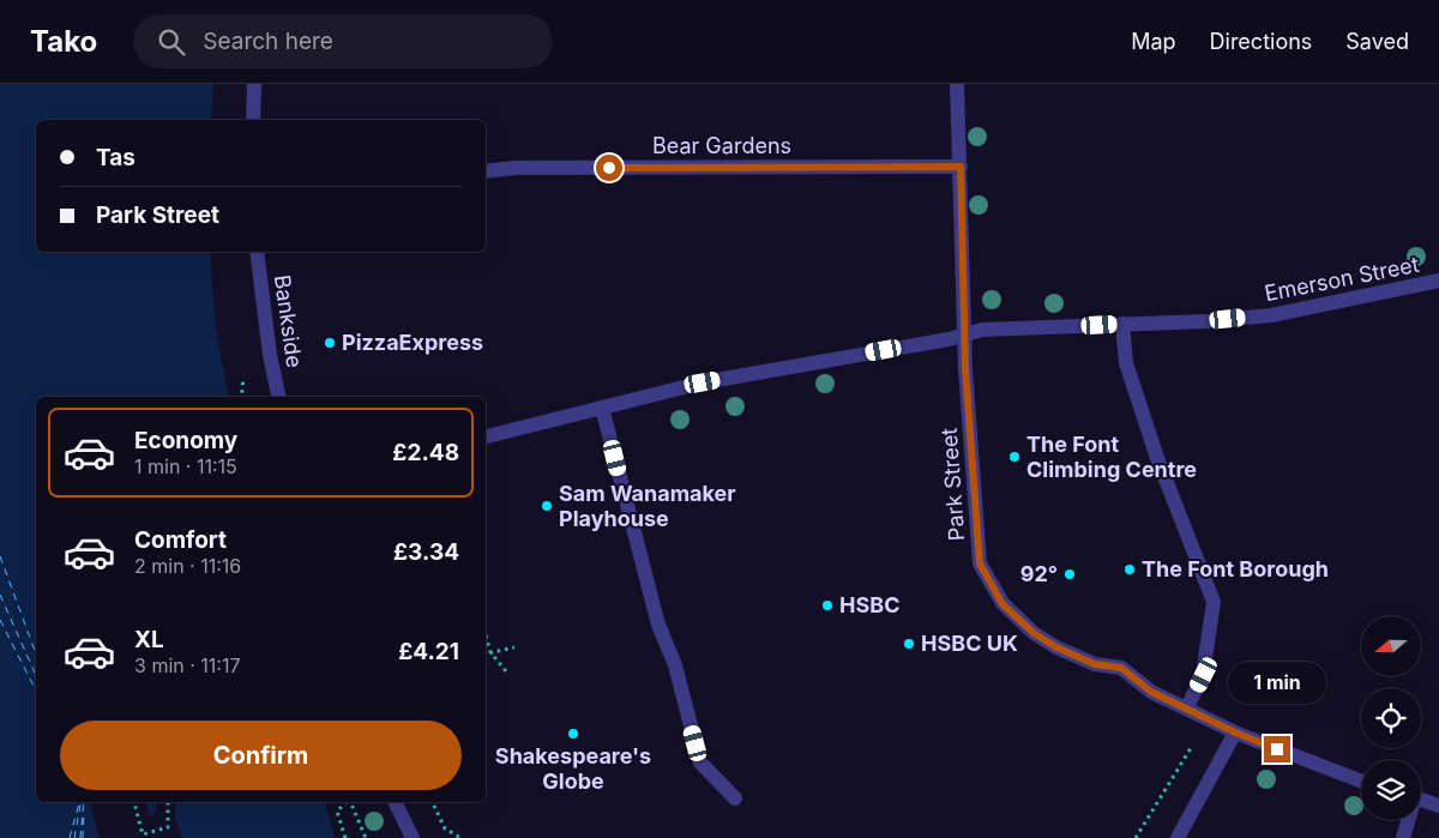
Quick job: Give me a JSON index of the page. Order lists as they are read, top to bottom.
{
  "streets": {
    "street": [
      "Bear Gardens",
      "Emerson Street",
      "Bankside",
      "Park Street"
    ]
  },
  "crossings": [
    ["Bear Gardens", "Park Street"],
    ["Emerson Street", "Park Street"]
  ],
  "places": [
    "PizzaExpress",
    "The Font Climbing Centre",
    "Sam Wanamaker Playhouse",
    "The Font Borough",
    "92°",
    "HSBC",
    "HSBC UK",
    "Shakespeare's Globe"
  ],
  "north": "left",
  "page": {
    "header": "Tako",
    "search": "Search here",
    "nav": ["Map", "Directions", "Saved"],
    "banner": ["Tas", "Park Street"],
    "list": [
      {
        "name": "Economy",
        "note": "1 min · 11:15",
        "value": "£2.48"
      },
      {
        "name": "Comfort",
        "note": "2 min · 11:16",
        "value": "£3.34"
      },
      {
        "name": "XL",
        "note": "3 min · 11:17",
        "value": "£4.21"
      }
    ],
    "bubble": "1 min",
    "buttons": "Confirm"
  }
}
